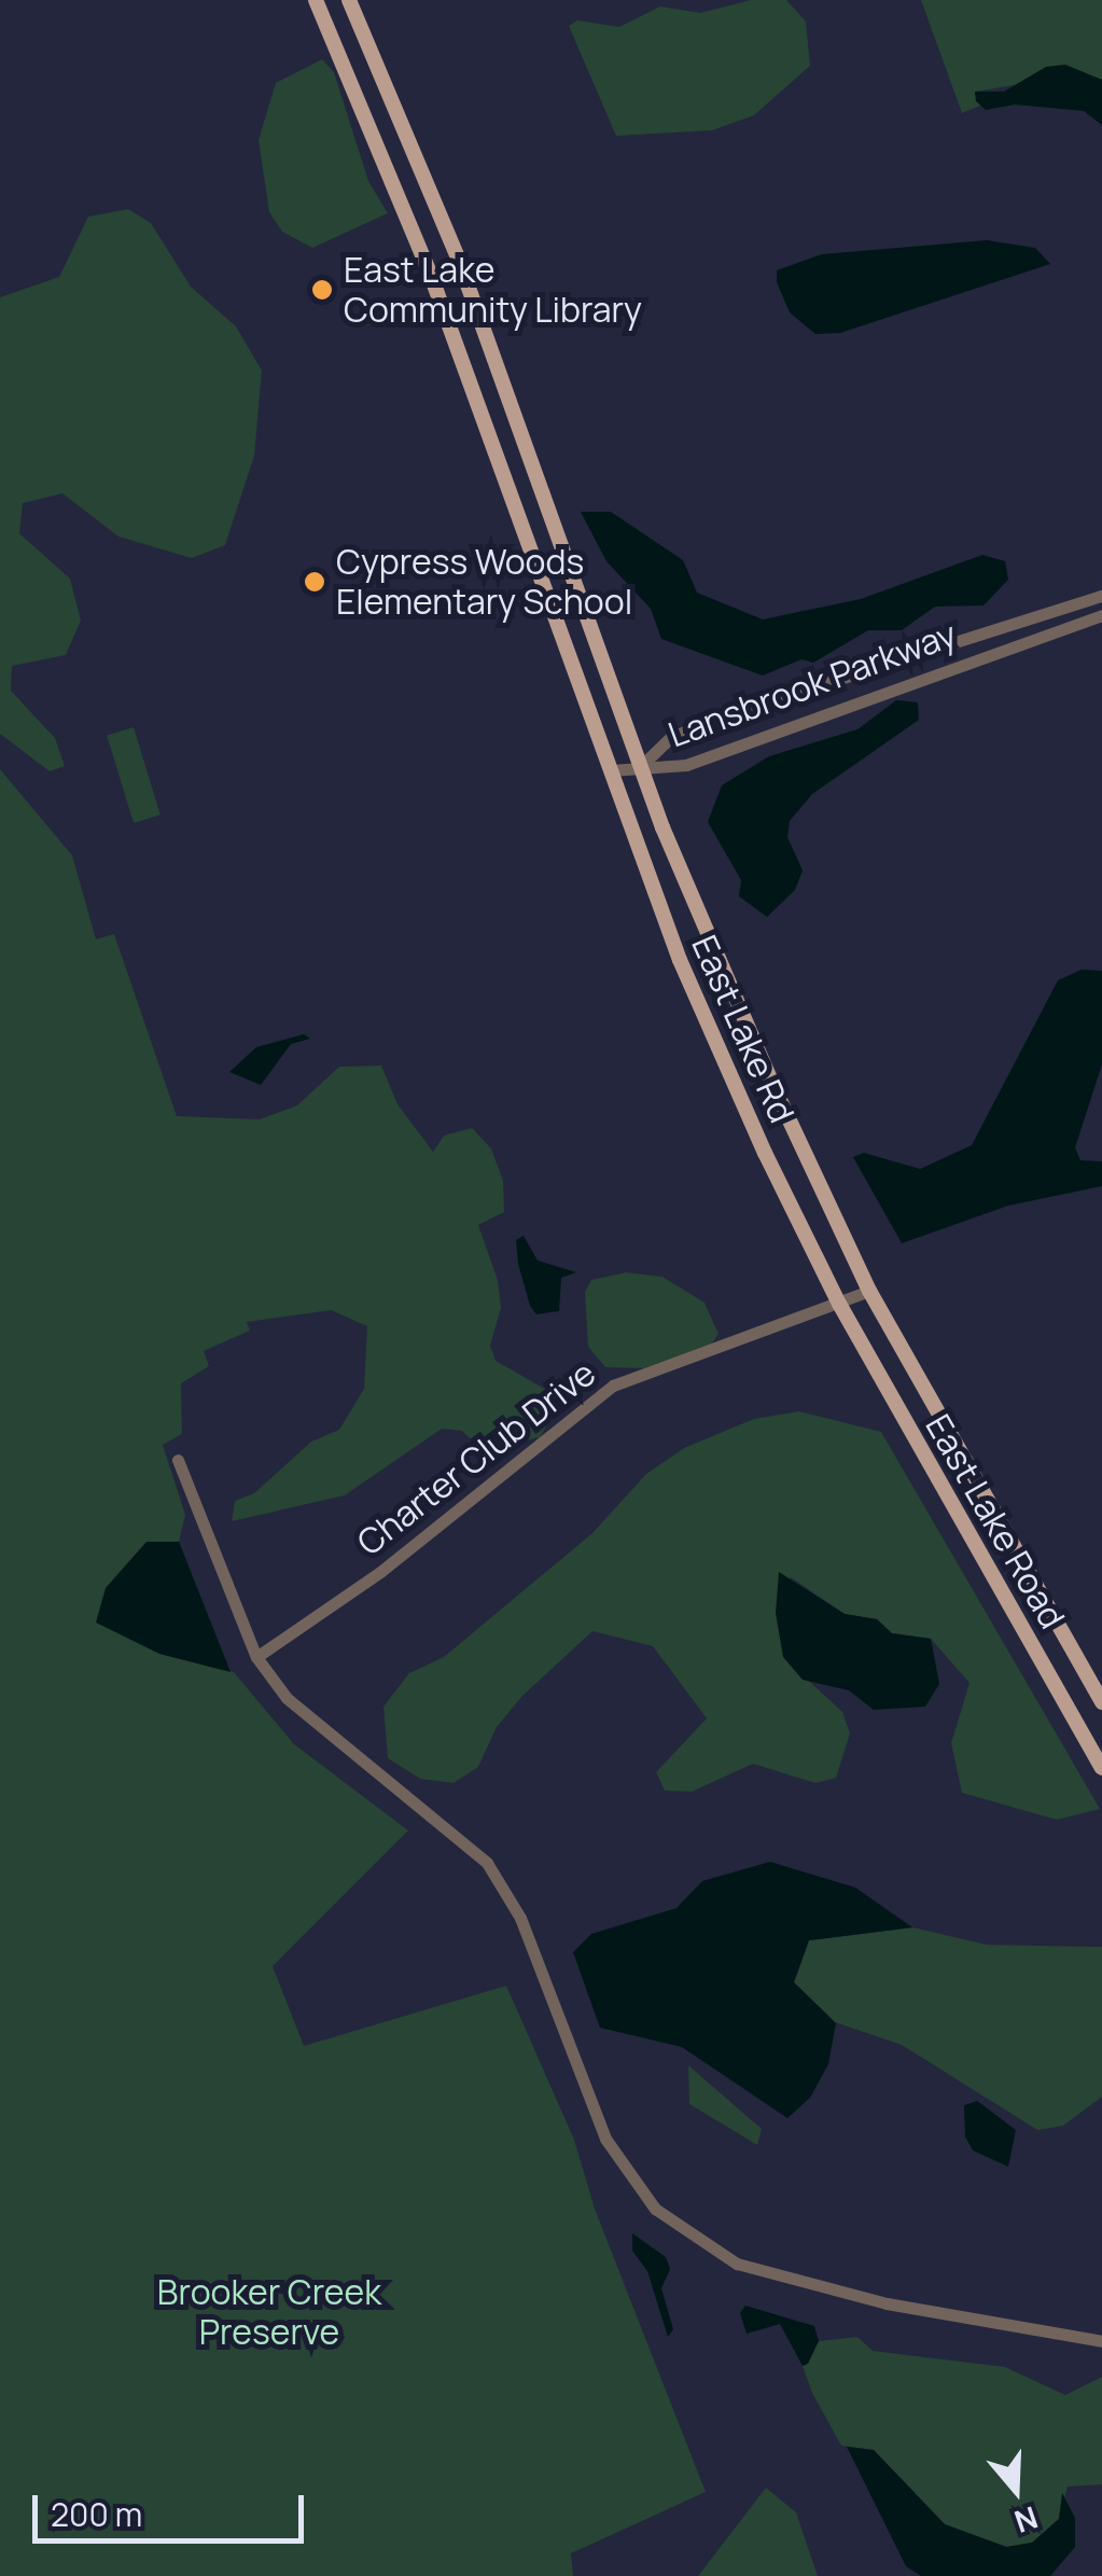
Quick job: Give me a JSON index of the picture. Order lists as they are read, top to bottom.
{
  "streets": {
    "main road": ["East Lake Rd", "East Lake Road"],
    "street": ["Lansbrook Parkway", "Charter Club Drive"]
  },
  "crossings": [
    ["Lansbrook Parkway", "East Lake Rd"],
    ["East Lake Rd", "Charter Club Drive"],
    ["East Lake Rd", "East Lake Road"],
    ["Charter Club Drive", "East Lake Road"]
  ],
  "parks": ["Brooker Creek Preserve"],
  "places": ["East Lake Community Library", "Cypress Woods Elementary School"],
  "scale_bar": "200 m",
  "north": "bottom"
}
